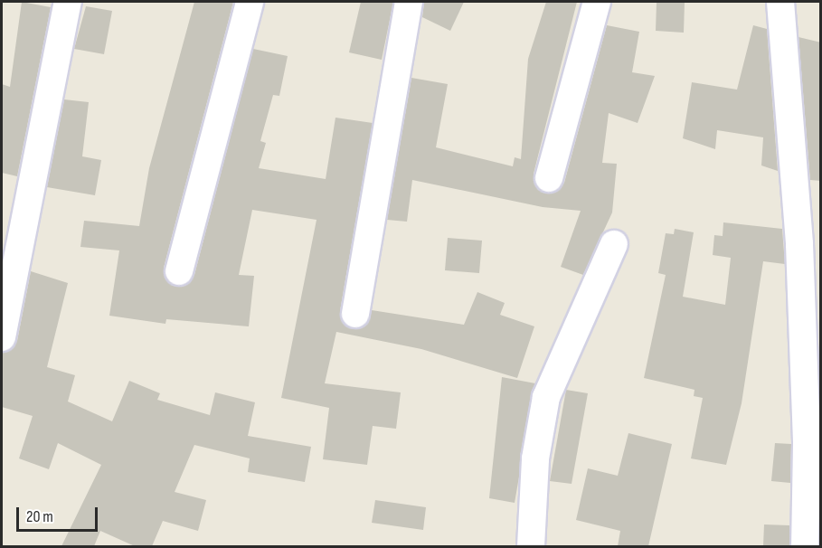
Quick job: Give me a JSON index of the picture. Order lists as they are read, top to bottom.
{
  "scale_bar": "20 m"
}
